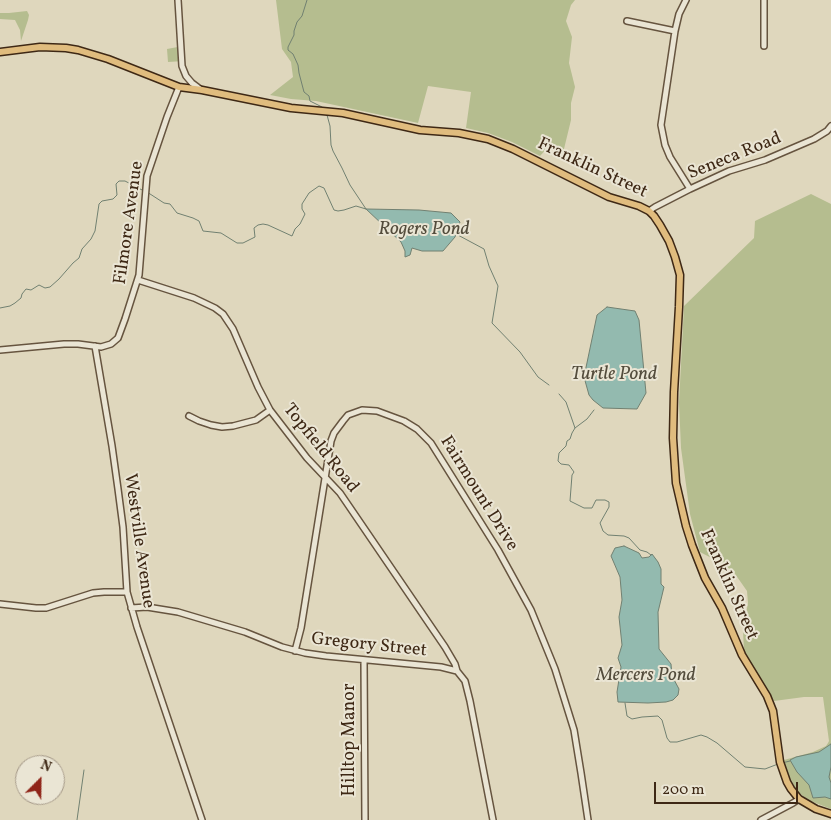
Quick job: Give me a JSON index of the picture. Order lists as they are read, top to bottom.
{
  "streets": {
    "main road": ["Franklin Street"],
    "street": [
      "Seneca Road",
      "Filmore Avenue",
      "Topfield Road",
      "Fairmount Drive",
      "Westville Avenue",
      "Gregory Street",
      "Hilltop Manor"
    ]
  },
  "crossings": [
    ["Seneca Road", "Franklin Street"],
    ["Franklin Street", "Filmore Avenue"],
    ["Filmore Avenue", "Topfield Road"],
    ["Filmore Avenue", "Westville Avenue"],
    ["Topfield Road", "Fairmount Drive"],
    ["Topfield Road", "Gregory Street"],
    ["Fairmount Drive", "Gregory Street"],
    ["Westville Avenue", "Gregory Street"],
    ["Gregory Street", "Hilltop Manor"]
  ],
  "water": ["Rogers Pond", "Turtle Pond", "Mercers Pond"],
  "scale_bar": "200 m",
  "north": "top right"
}
